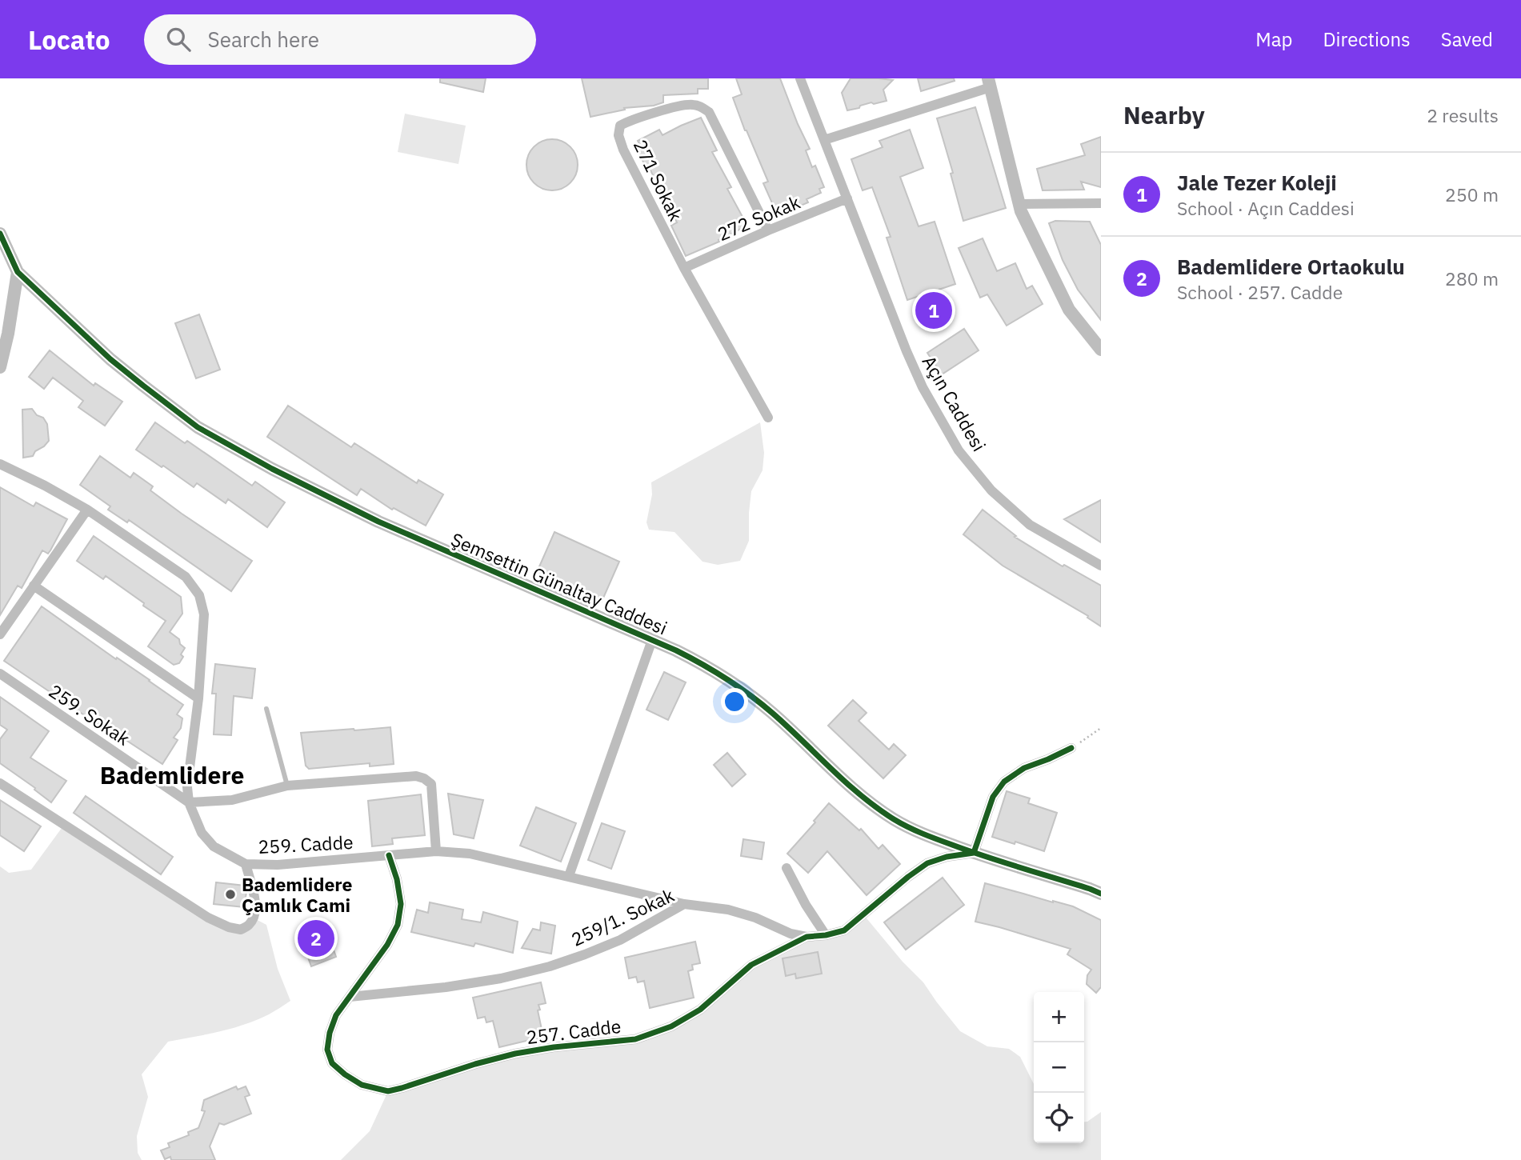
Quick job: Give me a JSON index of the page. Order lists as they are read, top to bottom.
{
  "streets": {
    "street": [
      "271 Sokak",
      "272 Sokak",
      "Açın Caddesi",
      "Şemsettin Günaltay Caddesi",
      "259. Sokak",
      "259. Cadde",
      "259/1. Sokak",
      "257. Cadde"
    ]
  },
  "crossings": [
    ["271 Sokak", "272 Sokak"],
    ["272 Sokak", "Açın Caddesi"],
    ["Şemsettin Günaltay Caddesi", "257. Cadde"],
    ["259. Cadde", "259/1. Sokak"],
    ["259. Cadde", "257. Cadde"],
    ["259/1. Sokak", "257. Cadde"]
  ],
  "districts": ["Bademlidere"],
  "places": ["Bademlidere Çamlık Cami"],
  "page": {
    "header": "Locato",
    "search": "Search here",
    "nav": ["Map", "Directions", "Saved"],
    "heading": ["Nearby", "2 results"],
    "list": [
      {
        "mark": "1",
        "name": "Jale Tezer Koleji",
        "note": "School · Açın Caddesi",
        "value": "250 m"
      },
      {
        "mark": "2",
        "name": "Bademlidere Ortaokulu",
        "note": "School · 257. Cadde",
        "value": "280 m"
      }
    ],
    "pins": ["1", "2"],
    "map_buttons": ["+", "−"]
  }
}
